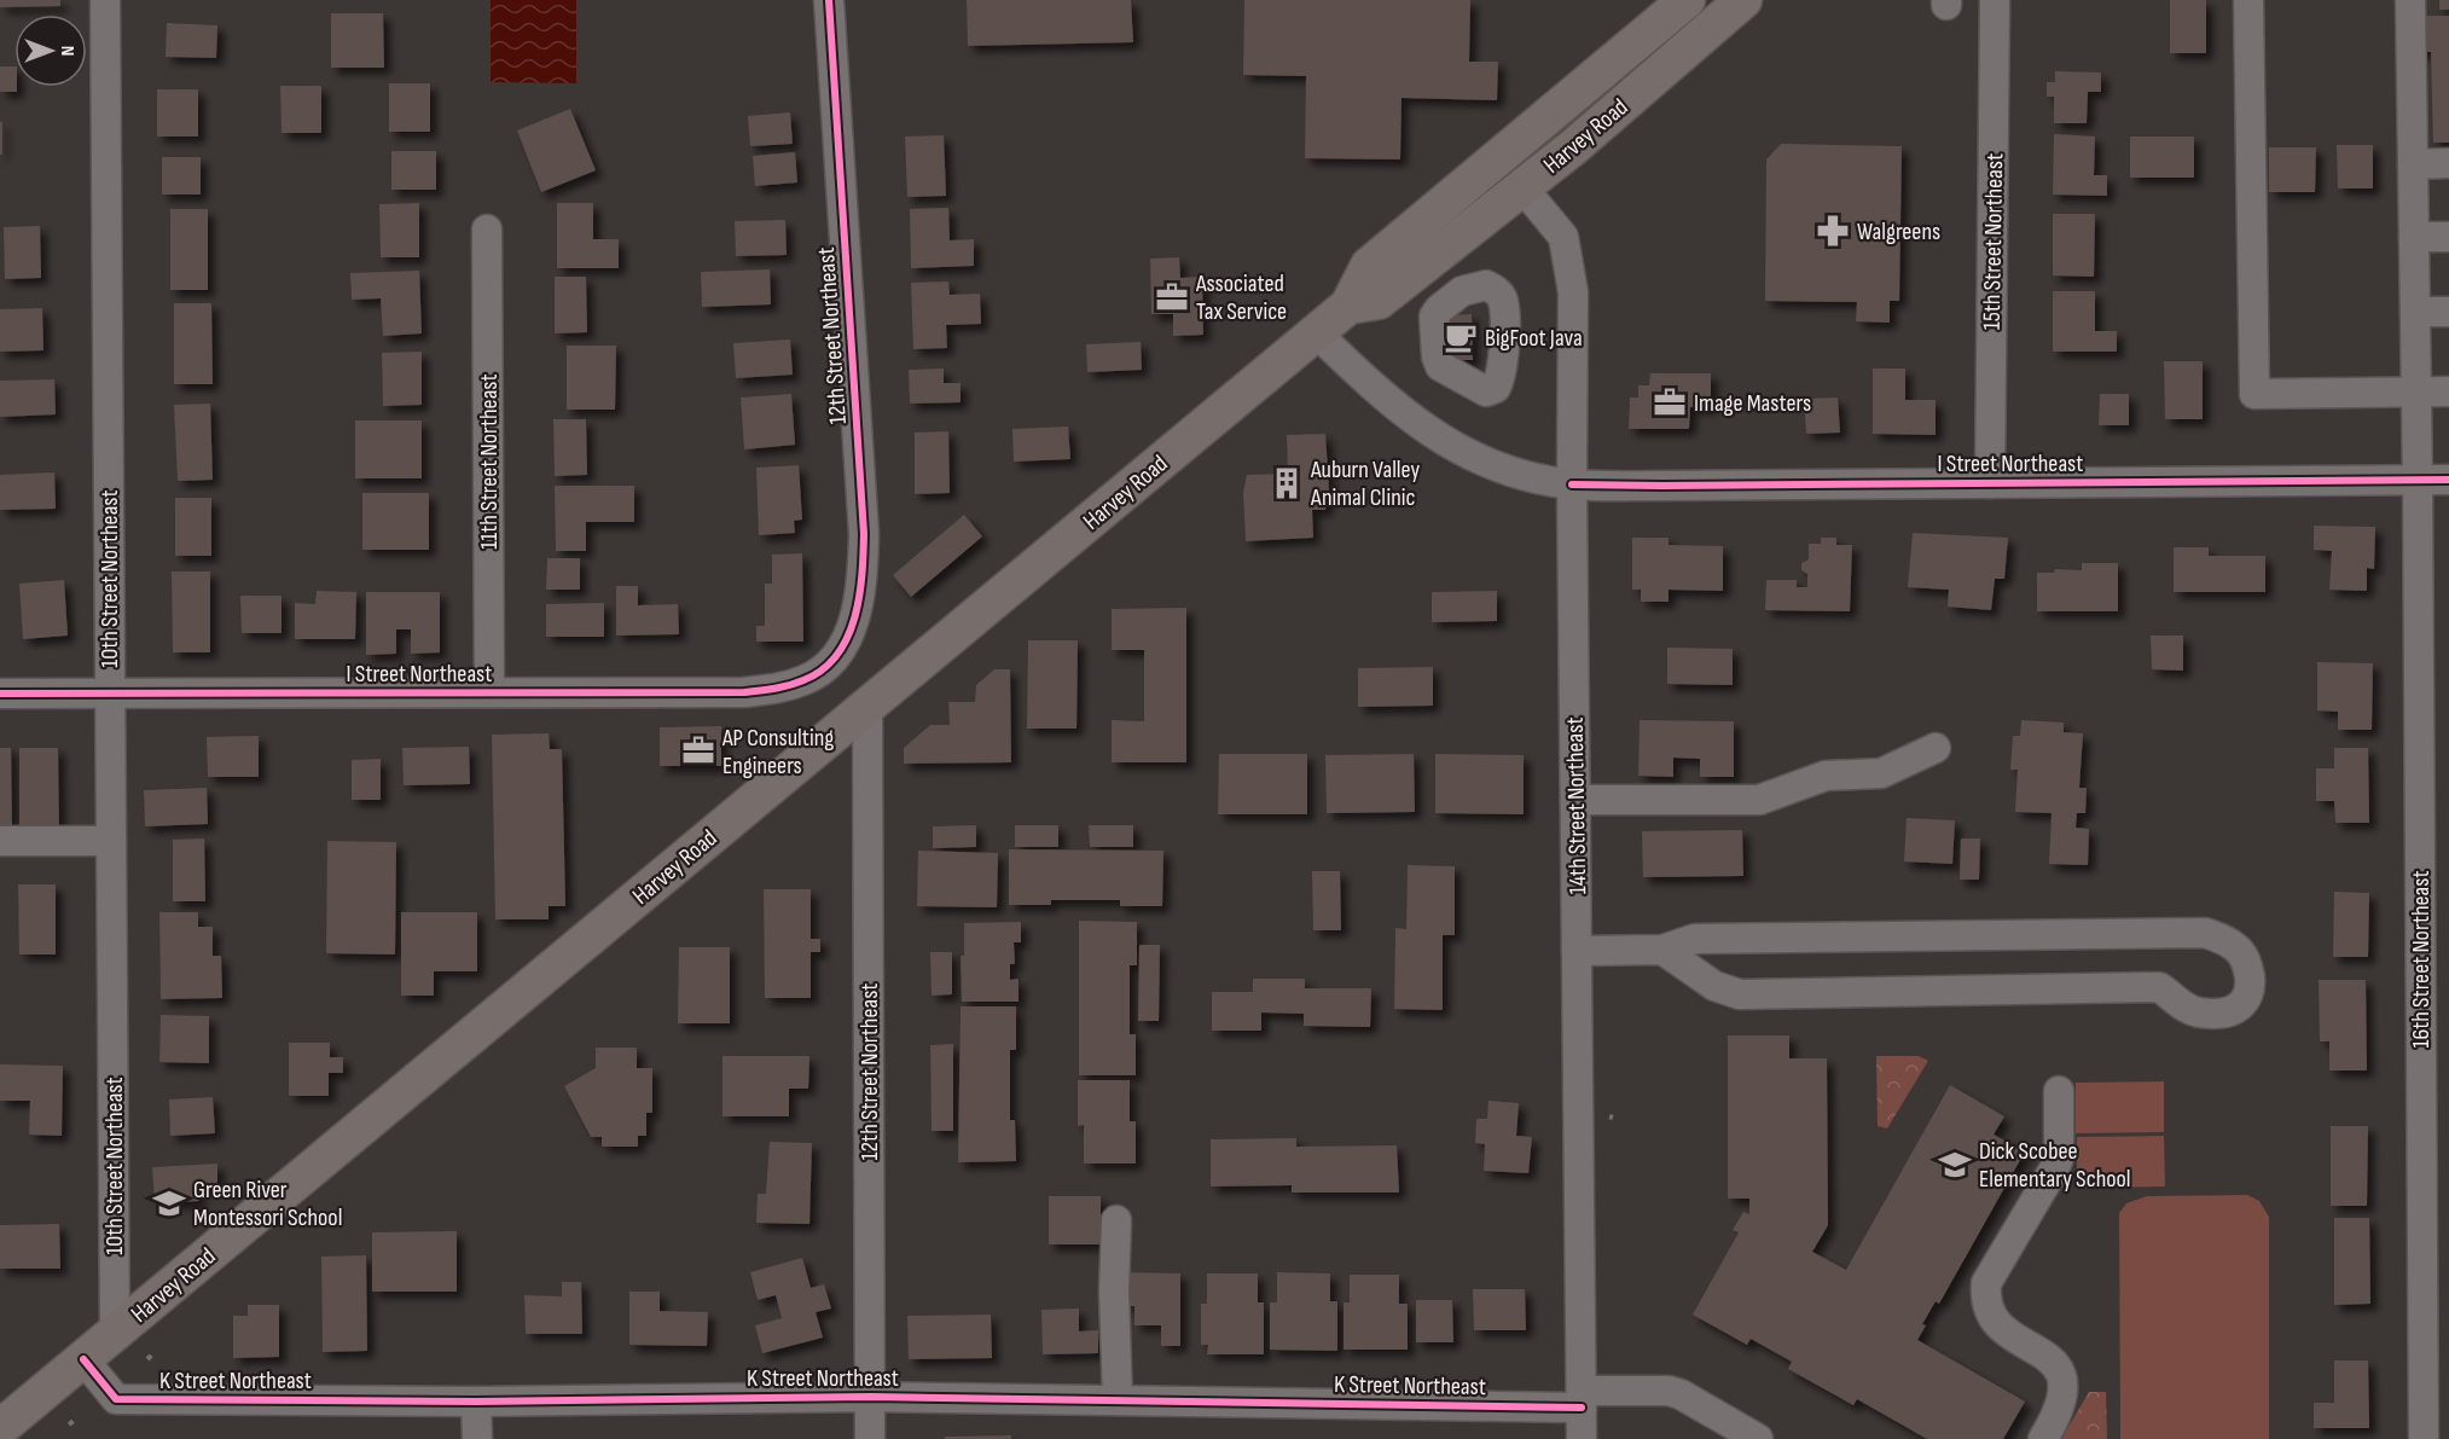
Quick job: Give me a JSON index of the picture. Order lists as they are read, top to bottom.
{
  "streets": {
    "main road": ["Harvey Road"],
    "street": [
      "15th Street Northeast",
      "12th Street Northeast",
      "11th Street Northeast",
      "I Street Northeast",
      "10th Street Northeast",
      "14th Street Northeast",
      "16th Street Northeast",
      "K Street Northeast"
    ]
  },
  "crossings": [
    ["Harvey Road", "12th Street Northeast"],
    ["Harvey Road", "I Street Northeast"],
    ["Harvey Road", "10th Street Northeast"],
    ["Harvey Road", "14th Street Northeast"],
    ["Harvey Road", "K Street Northeast"],
    ["15th Street Northeast", "I Street Northeast"],
    ["12th Street Northeast", "I Street Northeast"],
    ["12th Street Northeast", "K Street Northeast"],
    ["11th Street Northeast", "I Street Northeast"],
    ["I Street Northeast", "10th Street Northeast"],
    ["I Street Northeast", "14th Street Northeast"],
    ["I Street Northeast", "16th Street Northeast"],
    ["14th Street Northeast", "K Street Northeast"]
  ],
  "places": {
    "pharmacy": ["Walgreens"],
    "office": ["Associated Tax Service", "Image Masters", "AP Consulting Engineers"],
    "cafe": ["BigFoot Java"],
    "building": ["Auburn Valley Animal Clinic"],
    "school or university": ["Dick Scobee Elementary School", "Green River Montessori School"]
  },
  "north": "right"
}
